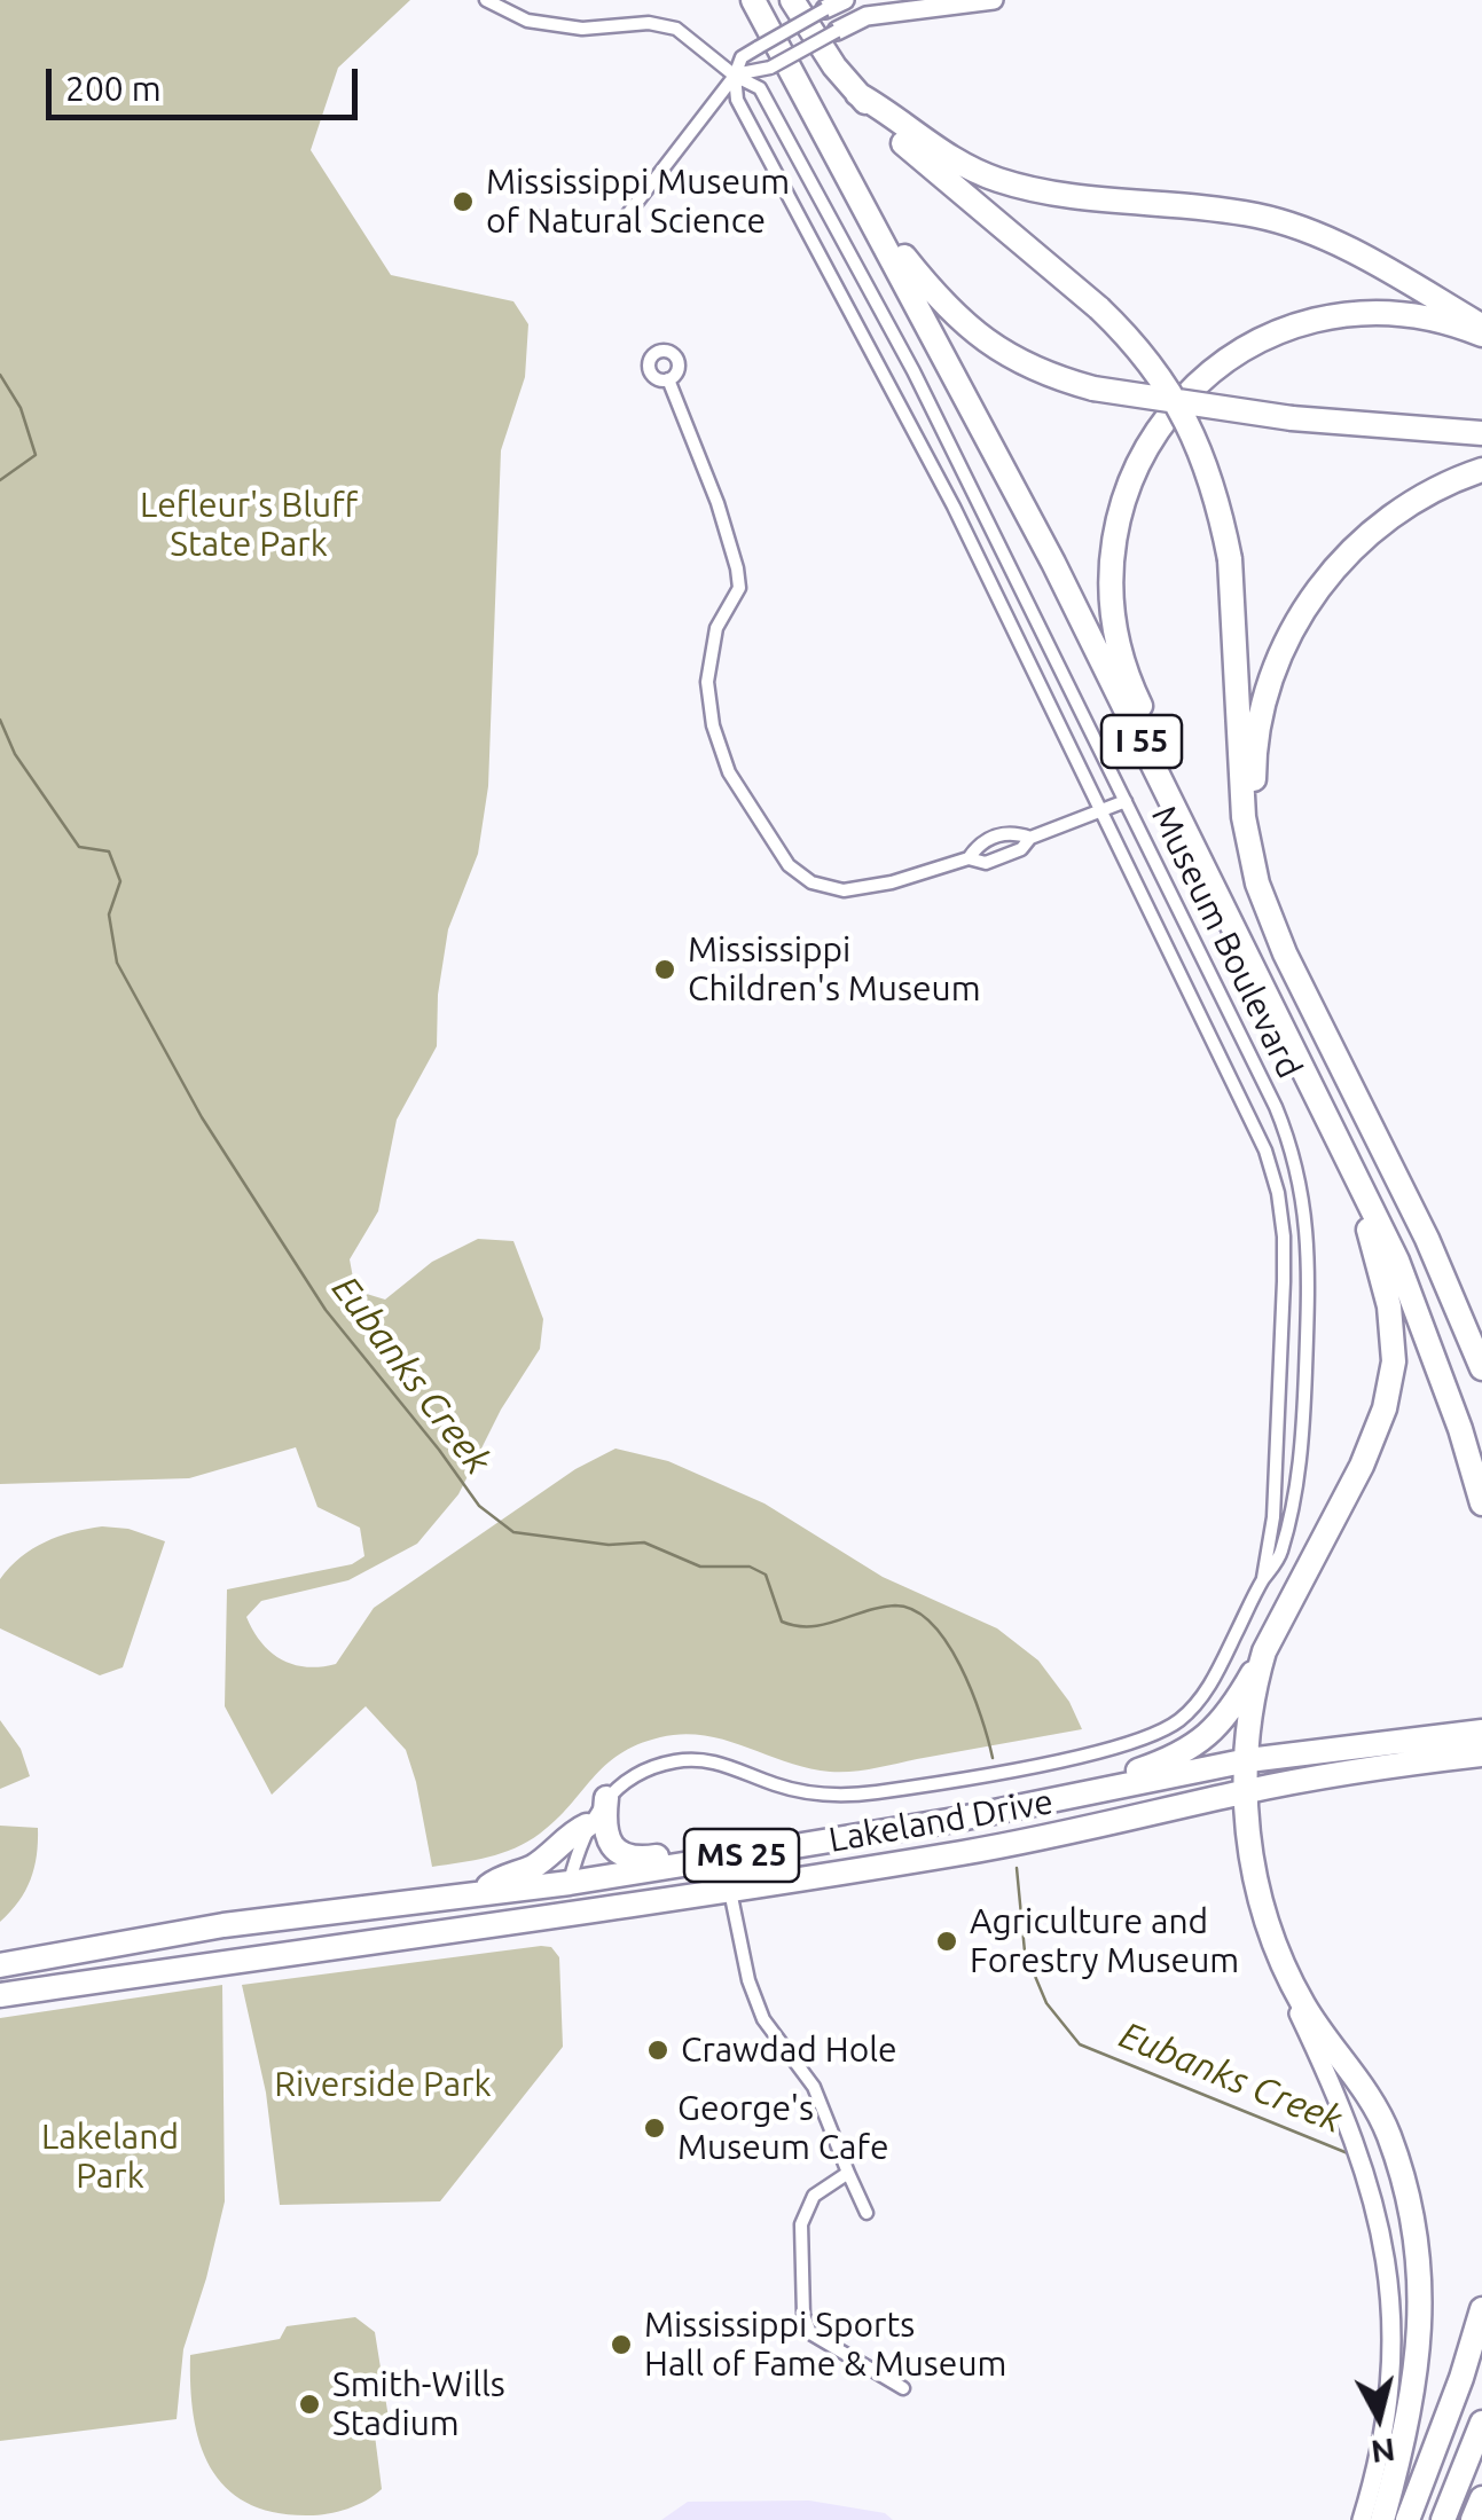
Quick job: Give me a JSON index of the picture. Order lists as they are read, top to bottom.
{
  "streets": {
    "highway": ["I 55", "Lakeland Drive", "MS 25"],
    "street": ["Museum Boulevard"]
  },
  "crossings": [
    ["Museum Boulevard", "Lakeland Drive"]
  ],
  "water": ["Eubanks Creek"],
  "parks": ["Lefleur's Bluff State Park", "Riverside Park", "Lakeland Park"],
  "places": [
    "Mississippi Museum of Natural Science",
    "Mississippi Children's Museum",
    "Agriculture and Forestry Museum",
    "Crawdad Hole",
    "George's Museum Cafe",
    "Mississippi Sports Hall of Fame & Museum",
    "Smith-Wills Stadium"
  ],
  "scale_bar": "200 m",
  "north": "bottom"
}
